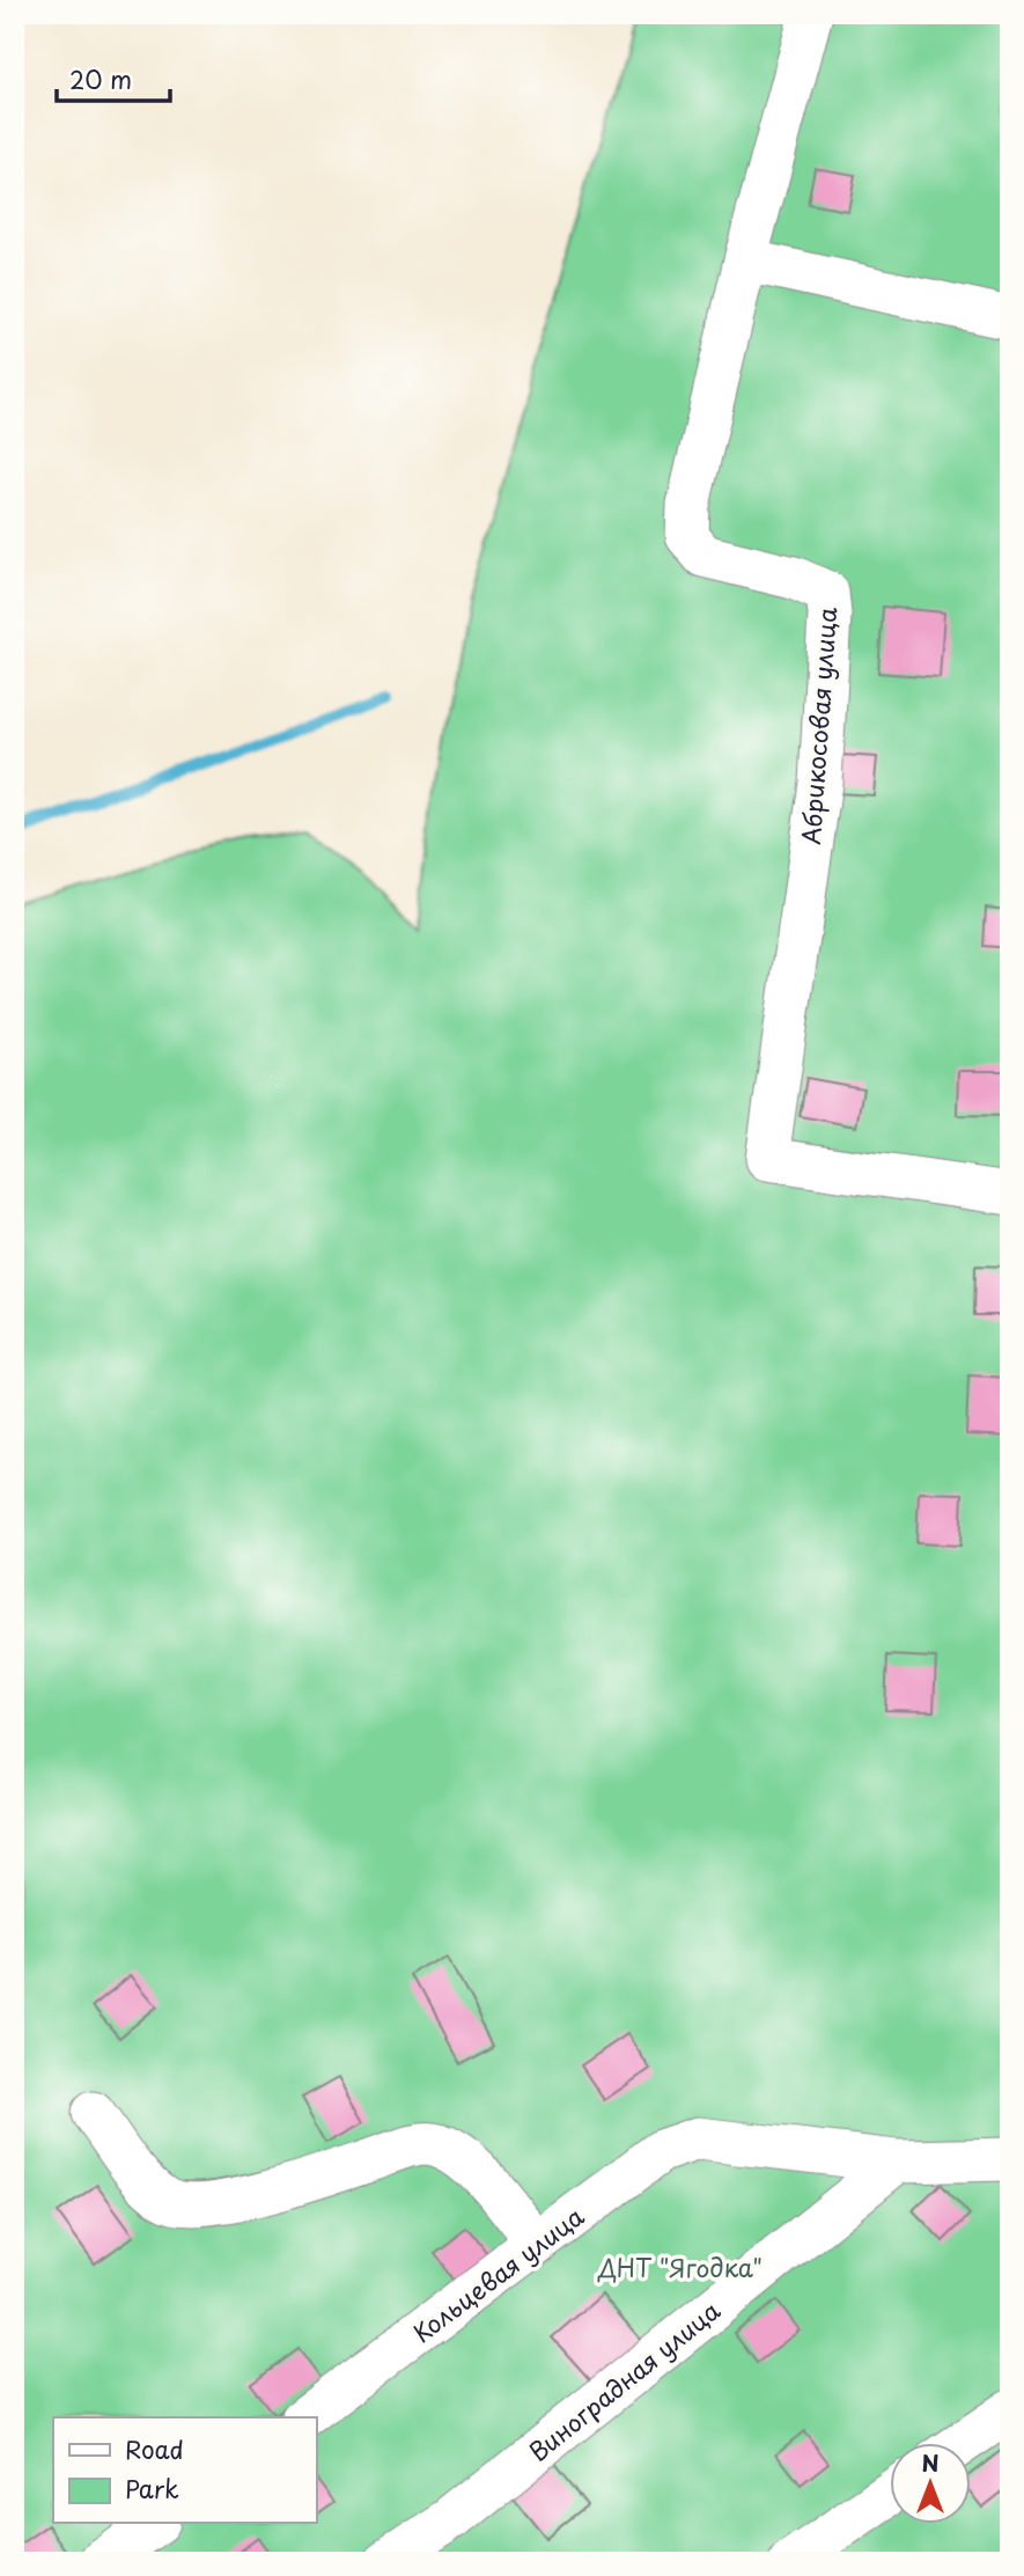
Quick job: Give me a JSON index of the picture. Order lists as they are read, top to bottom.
{
  "streets": {
    "street": ["Абрикосовая улица", "Кольцевая улица", "Виноградная улица"]
  },
  "crossings": [
    ["Кольцевая улица", "Виноградная улица"]
  ],
  "parks": ["ДНТ \"Ягодка\""],
  "legend": ["Road", "Park"],
  "scale_bar": "20 m",
  "north": "top"
}
